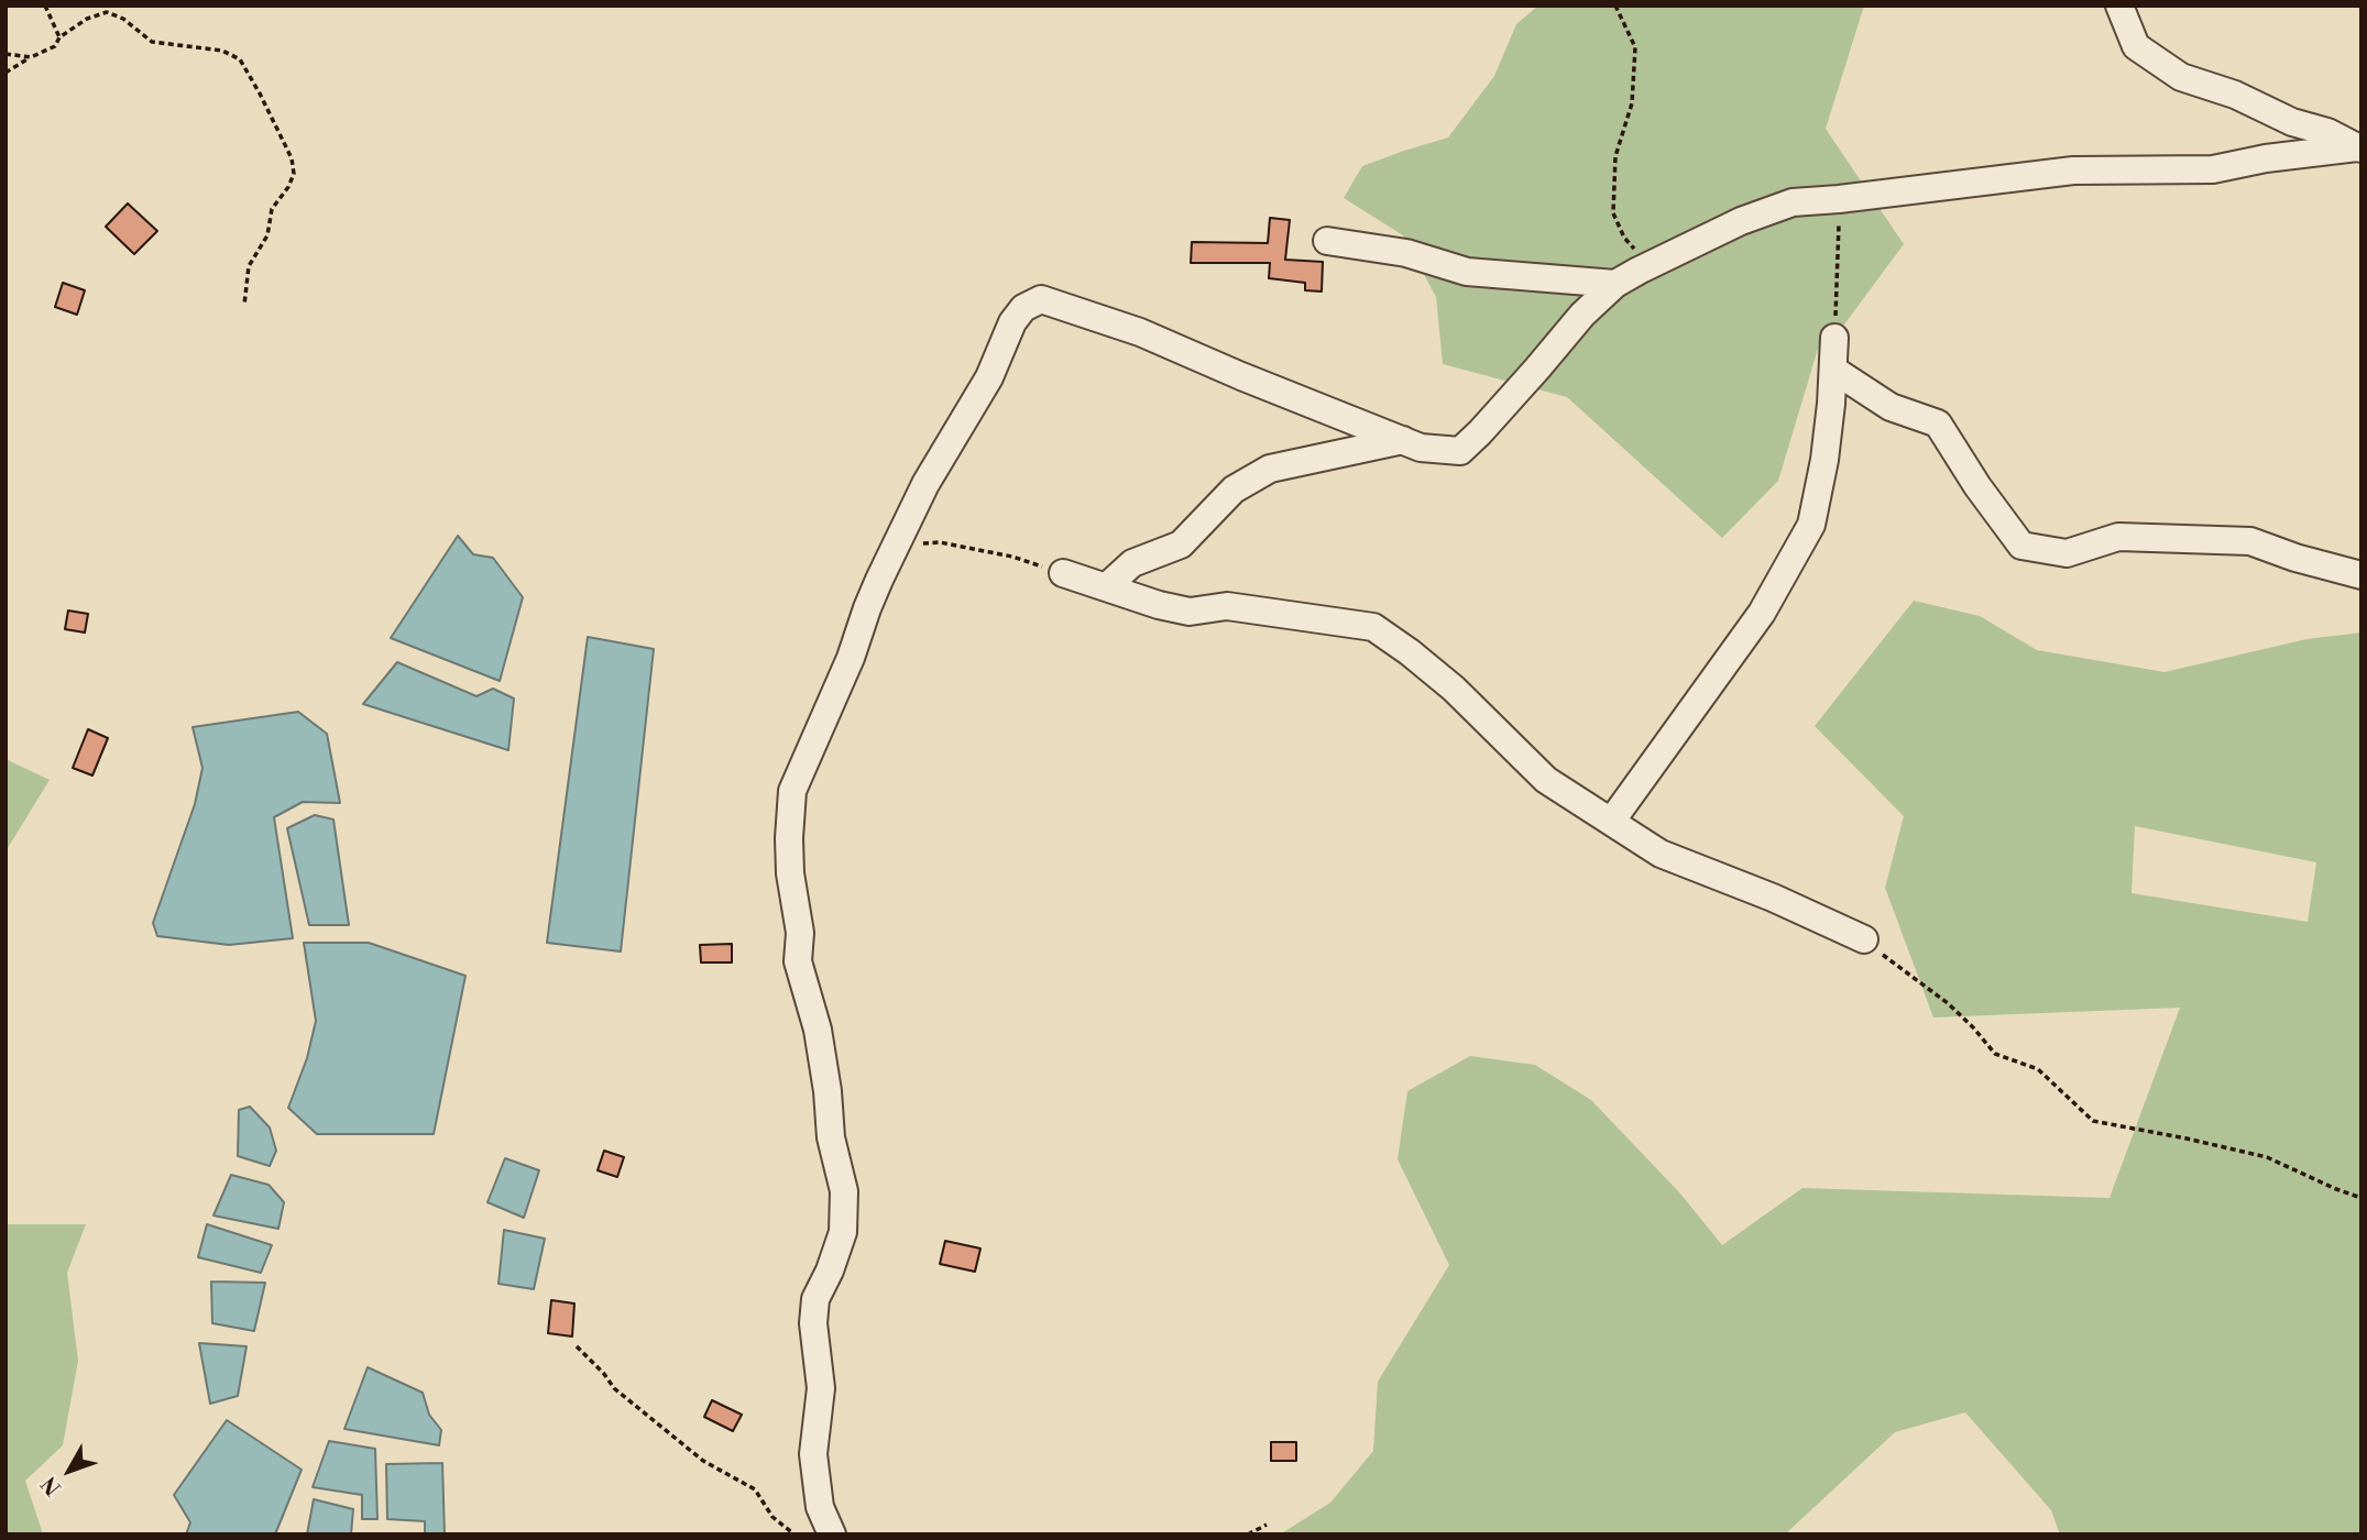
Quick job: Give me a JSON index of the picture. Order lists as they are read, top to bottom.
{
  "north": "bottom left"
}
